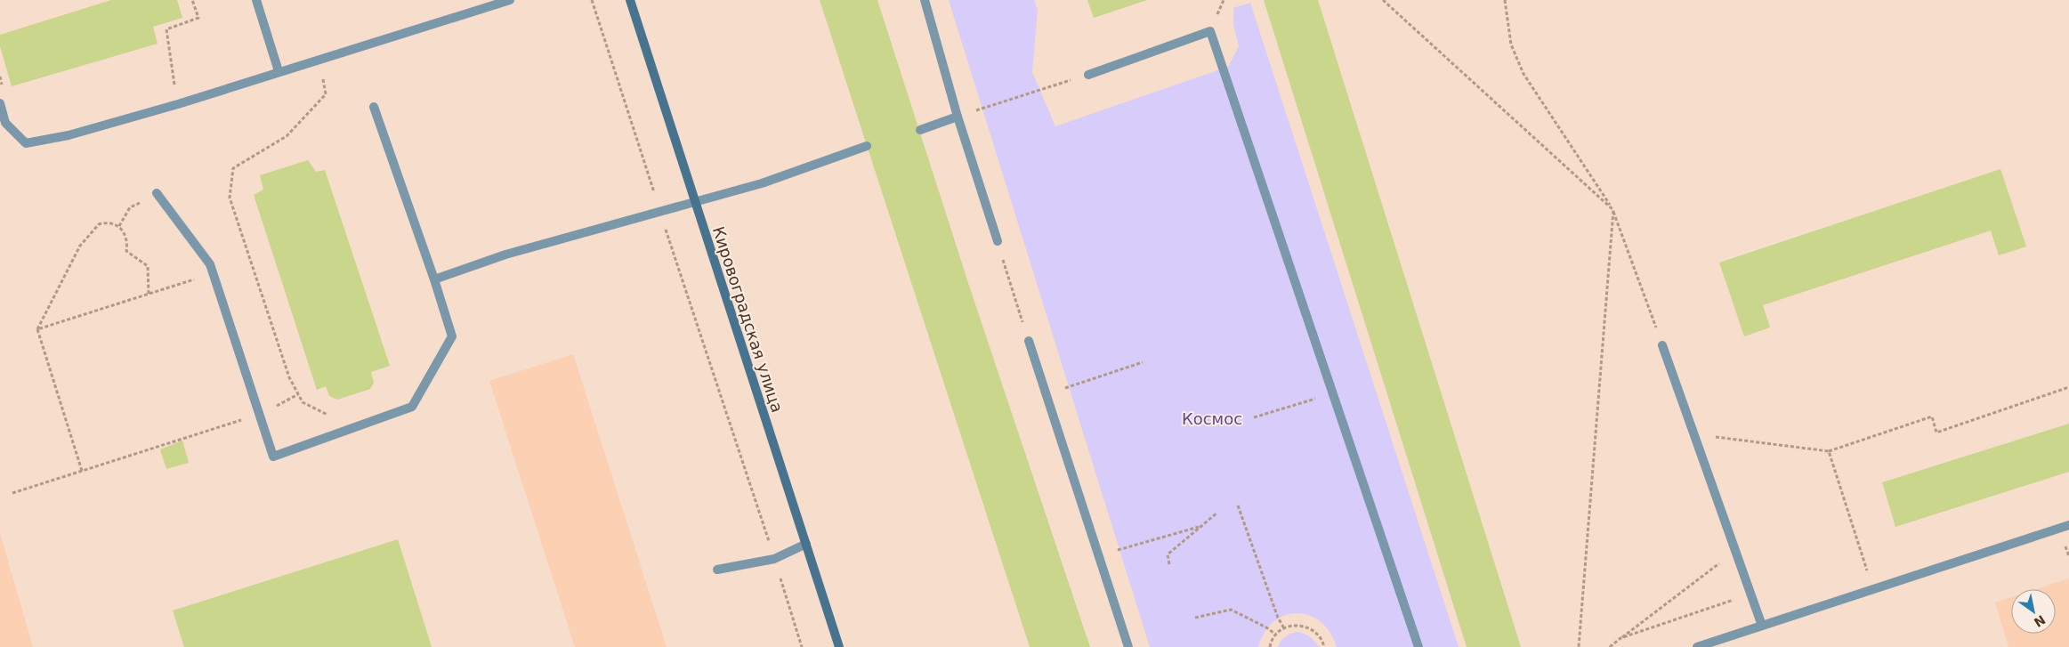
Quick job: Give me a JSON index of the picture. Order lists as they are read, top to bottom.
{
  "streets": {
    "street": ["Кировоградская улица"]
  },
  "parks": ["Космос"],
  "north": "bottom right"
}
